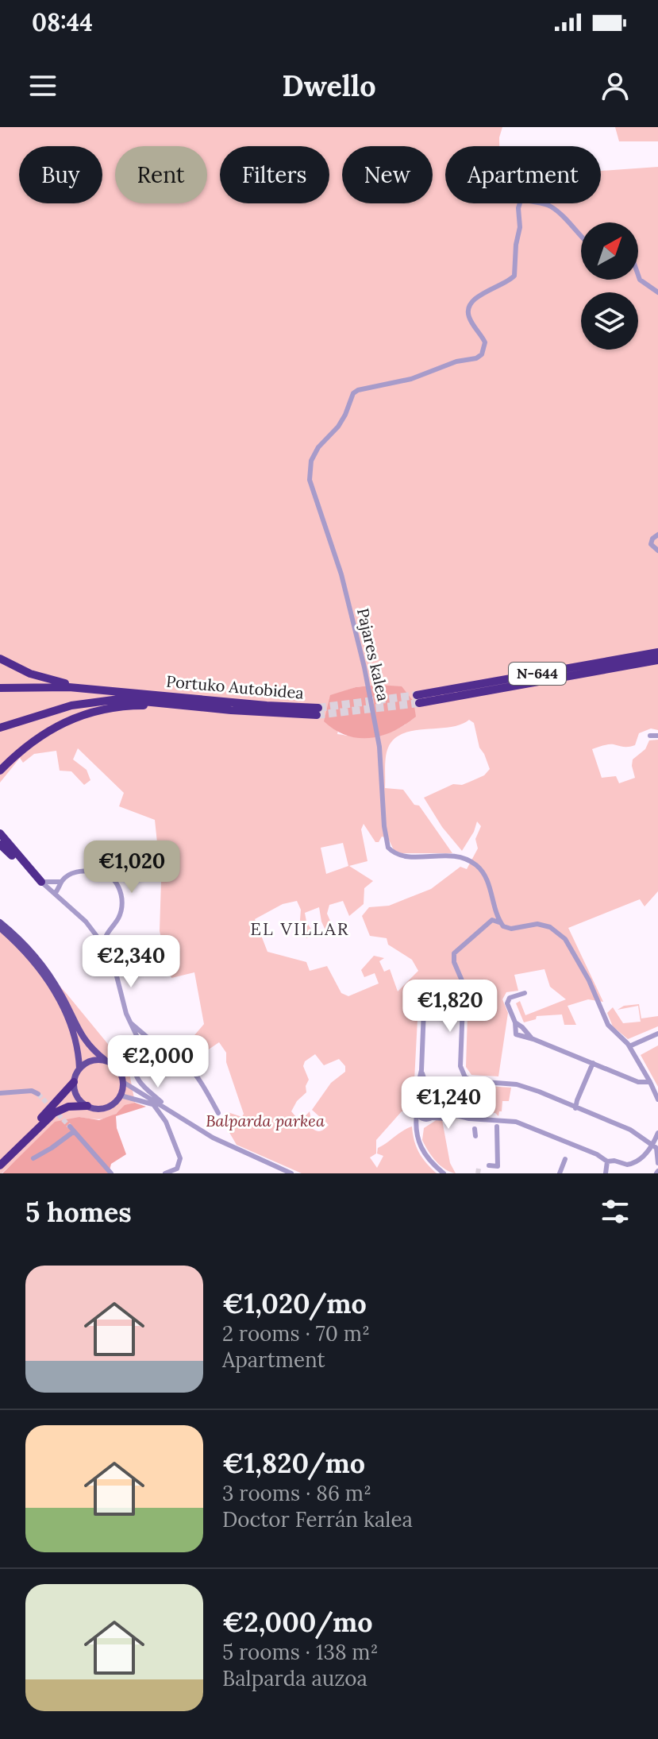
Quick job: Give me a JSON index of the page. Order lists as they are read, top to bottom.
{
  "streets": {
    "highway": ["N-644", "Portuko Autobidea"],
    "street": ["Pajares kalea"]
  },
  "districts": ["EL VILLAR"],
  "parks": ["Balparda parkea"],
  "north": "top right",
  "page": {
    "status": "08:44",
    "header": "Dwello",
    "chip": [
      "Buy",
      "Rent",
      "Filters",
      "New",
      "Apartment"
    ],
    "price": [
      "€1,020",
      "€2,340",
      "€1,820",
      "€2,000",
      "€1,240"
    ],
    "heading": "5 homes",
    "list": [
      {
        "name": "€1,020/mo",
        "note": "2 rooms · 70 m² · Apartment"
      },
      {
        "name": "€1,820/mo",
        "note": "3 rooms · 86 m² · Doctor Ferrán kalea"
      },
      {
        "name": "€2,000/mo",
        "note": "5 rooms · 138 m² · Balparda auzoa"
      }
    ]
  }
}
